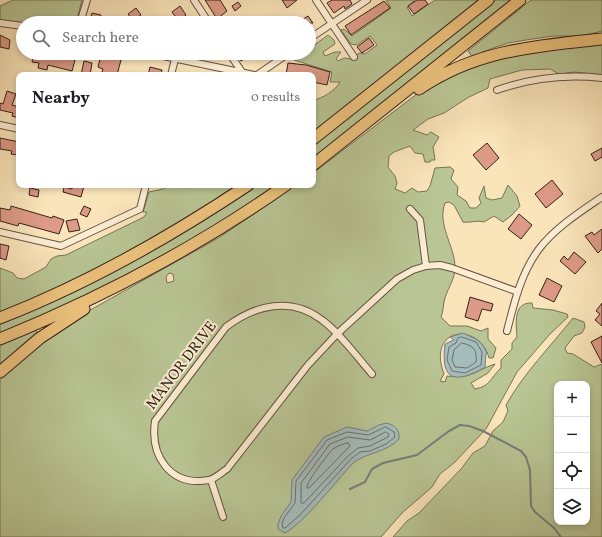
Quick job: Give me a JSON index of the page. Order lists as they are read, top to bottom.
{
  "streets": {
    "street": ["MANOR DRIVE"]
  },
  "page": {
    "search": "Search here",
    "heading": ["Nearby", "0 results"],
    "map_buttons": ["+", "−"]
  }
}
